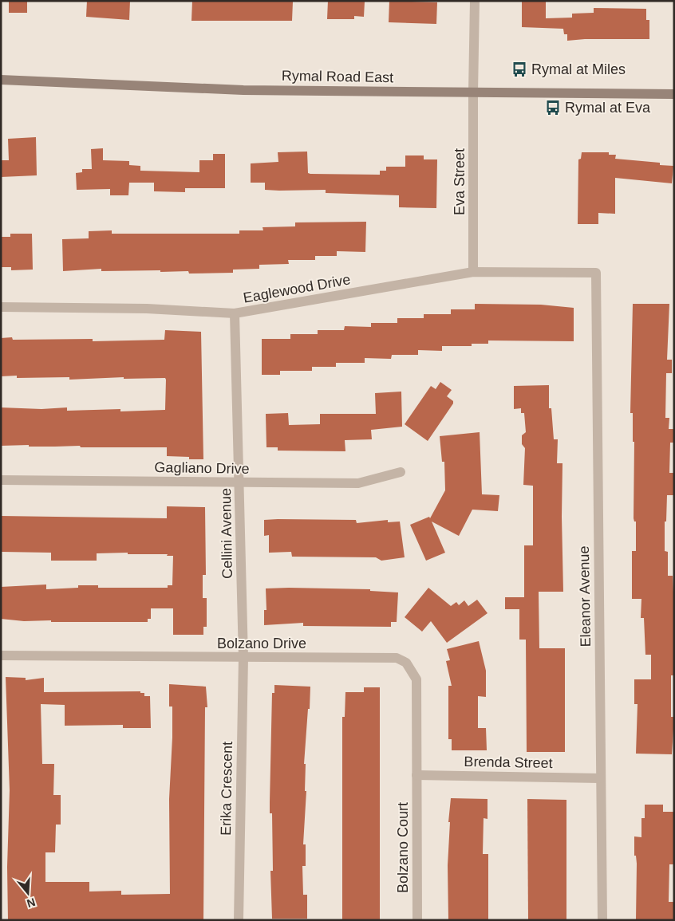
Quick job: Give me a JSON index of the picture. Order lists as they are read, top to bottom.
{
  "streets": {
    "main road": ["Rymal Road East"],
    "street": [
      "Eva Street",
      "Eaglewood Drive",
      "Gagliano Drive",
      "Cellini Avenue",
      "Eleanor Avenue",
      "Bolzano Drive",
      "Brenda Street",
      "Erika Crescent",
      "Bolzano Court"
    ]
  },
  "crossings": [
    ["Rymal Road East", "Eva Street"],
    ["Eva Street", "Eaglewood Drive"],
    ["Eaglewood Drive", "Cellini Avenue"],
    ["Eaglewood Drive", "Eleanor Avenue"],
    ["Gagliano Drive", "Cellini Avenue"],
    ["Cellini Avenue", "Bolzano Drive"],
    ["Cellini Avenue", "Erika Crescent"],
    ["Eleanor Avenue", "Brenda Street"],
    ["Bolzano Drive", "Brenda Street"],
    ["Bolzano Drive", "Erika Crescent"],
    ["Bolzano Drive", "Bolzano Court"],
    ["Brenda Street", "Bolzano Court"]
  ],
  "places": {
    "bus stop": ["Rymal at Miles", "Rymal at Eva"]
  },
  "north": "bottom"
}
